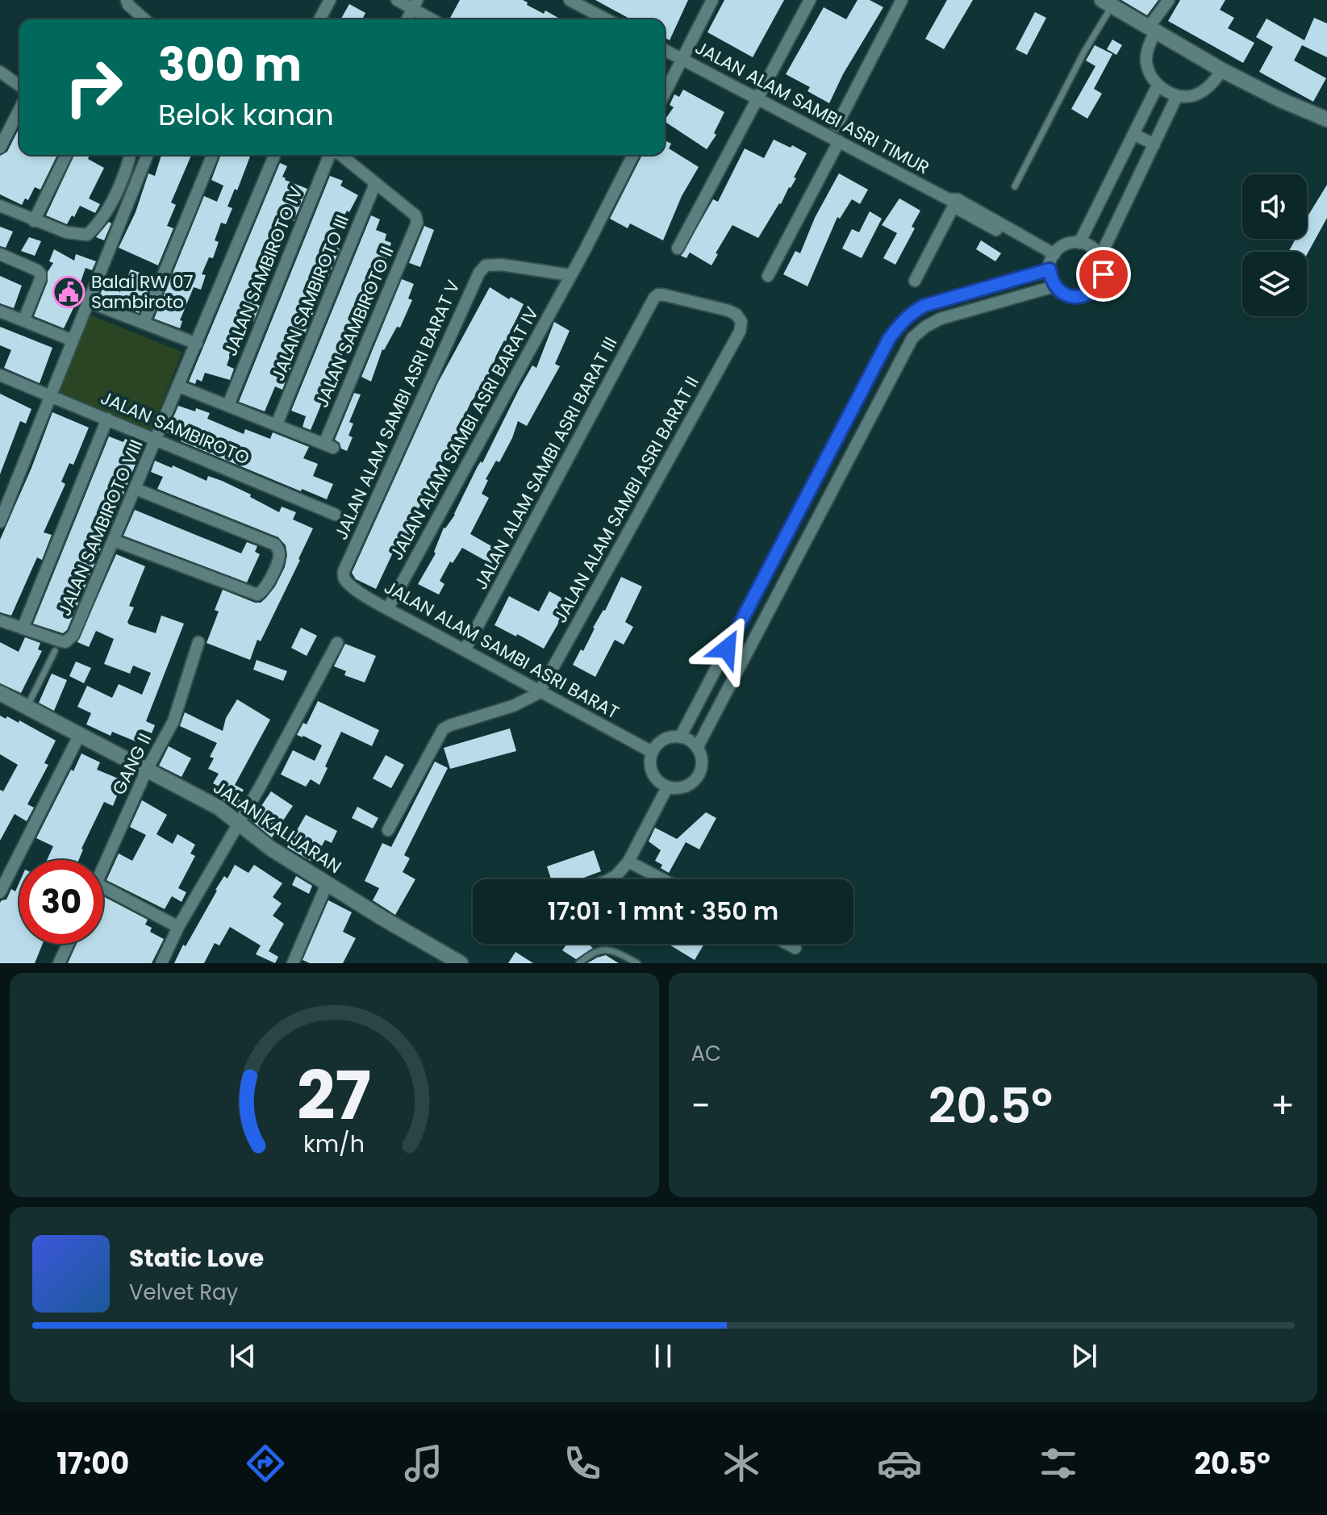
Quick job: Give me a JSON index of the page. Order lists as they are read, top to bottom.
{
  "streets": {
    "street": [
      "JALAN ALAM SAMBI ASRI TIMUR",
      "JALAN SAMBIROTO IV",
      "JALAN SAMBIROTO III",
      "JALAN SAMBIROTO II",
      "JALAN ALAM SAMBI ASRI BARAT V",
      "JALAN SAMBIROTO",
      "JALAN ALAM SAMBI ASRI BARAT IV",
      "JALAN ALAM SAMBI ASRI BARAT III",
      "JALAN ALAM SAMBI ASRI BARAT II",
      "JALAN SAMBIROTO VIII",
      "JALAN ALAM SAMBI ASRI BARAT",
      "GANG II",
      "JALAN KALIJARAN"
    ]
  },
  "crossings": [
    ["JALAN SAMBIROTO IV", "JALAN SAMBIROTO II"],
    ["JALAN SAMBIROTO III", "JALAN SAMBIROTO II"],
    ["JALAN SAMBIROTO II", "JALAN SAMBIROTO VIII"],
    ["JALAN ALAM SAMBI ASRI BARAT V", "JALAN ALAM SAMBI ASRI BARAT IV"],
    ["JALAN ALAM SAMBI ASRI BARAT V", "JALAN ALAM SAMBI ASRI BARAT"],
    ["JALAN SAMBIROTO", "JALAN SAMBIROTO VIII"],
    ["JALAN ALAM SAMBI ASRI BARAT IV", "JALAN ALAM SAMBI ASRI BARAT"],
    ["JALAN ALAM SAMBI ASRI BARAT III", "JALAN ALAM SAMBI ASRI BARAT II"],
    ["JALAN ALAM SAMBI ASRI BARAT III", "JALAN ALAM SAMBI ASRI BARAT"],
    ["JALAN ALAM SAMBI ASRI BARAT II", "JALAN ALAM SAMBI ASRI BARAT"],
    ["GANG II", "JALAN KALIJARAN"]
  ],
  "places": {
    "public building": ["Balai RW 07 Sambiroto"]
  },
  "page": {
    "turn": ["300 m", "Belok kanan"],
    "limit": "30",
    "trip": "17:01 · 1 mnt · 350 m",
    "tile": "AC",
    "heat": ["−", "20.5°", "+"],
    "song": ["Static Love", "Velvet Ray"],
    "tabs": ["17:00", "20.5°"],
    "gauge": ["27", "km/h"]
  }
}
